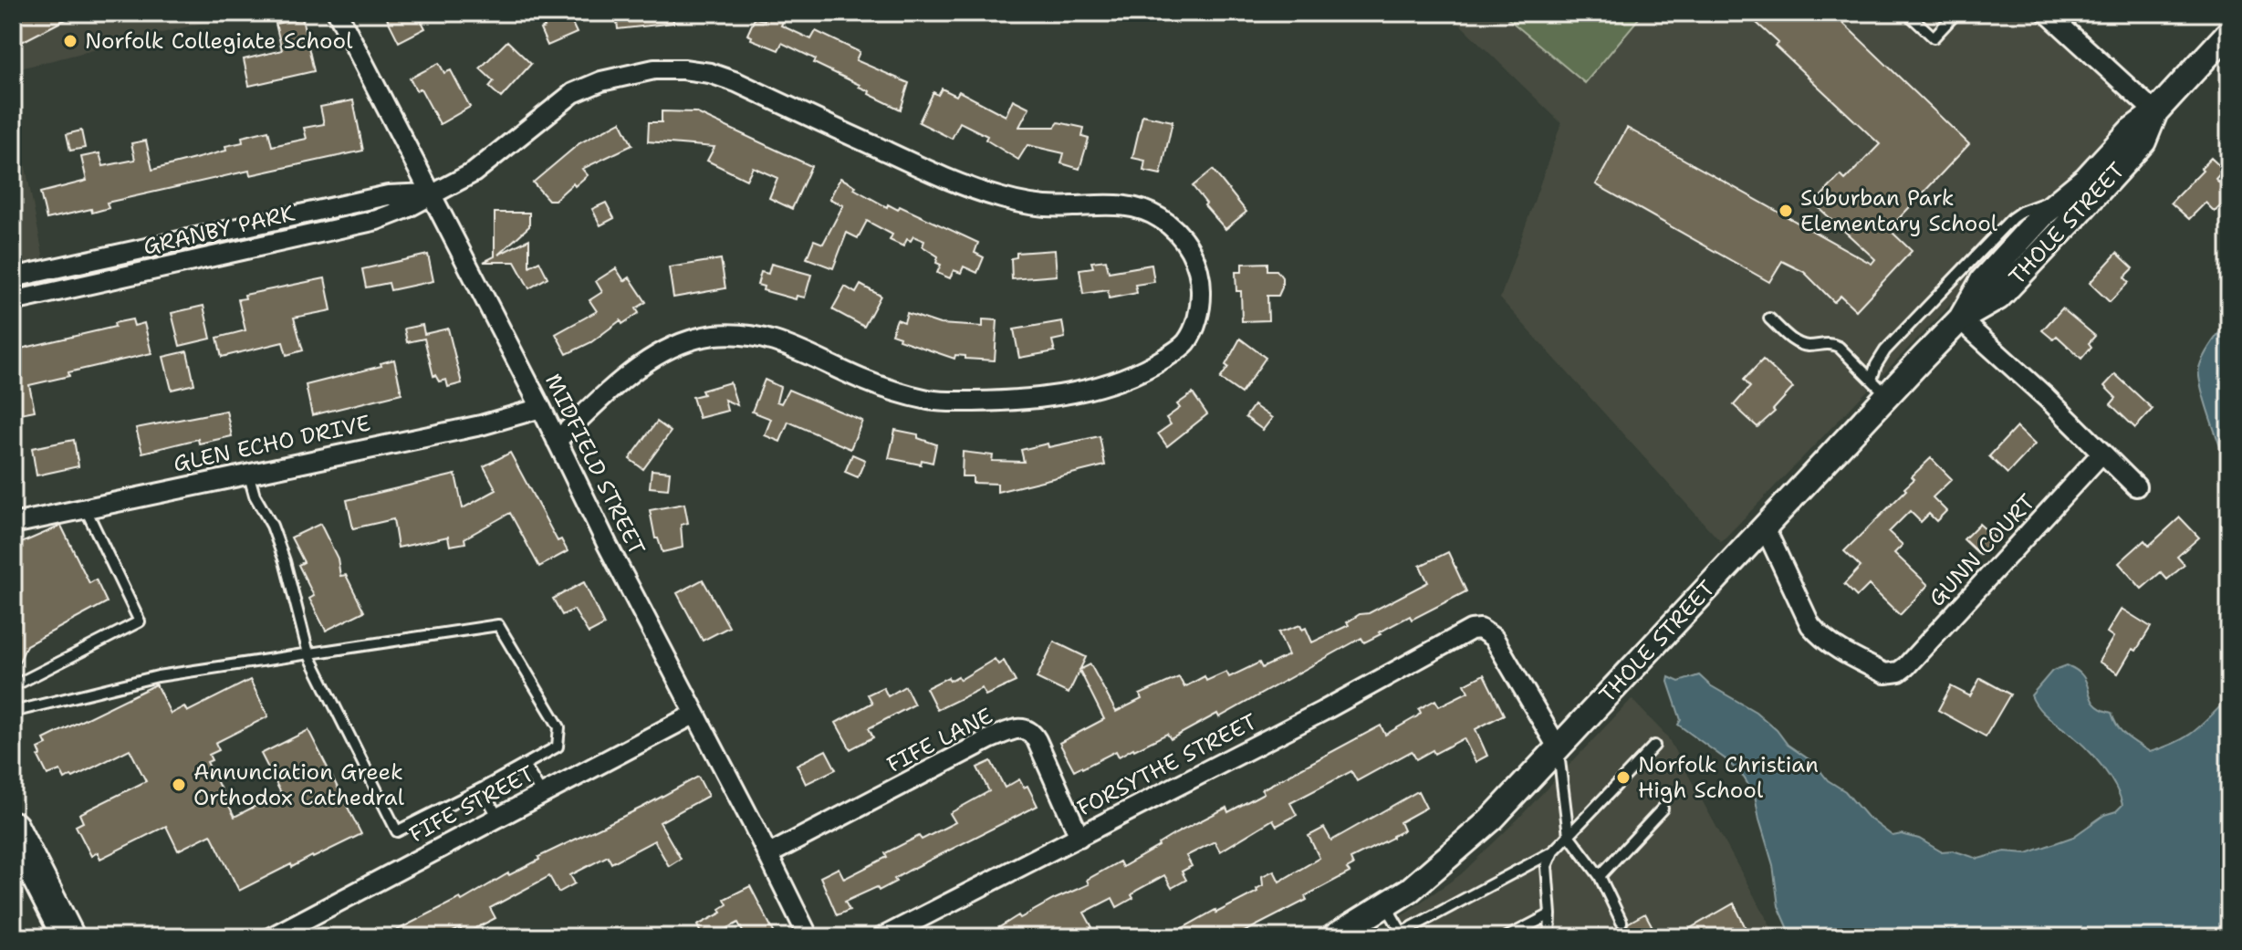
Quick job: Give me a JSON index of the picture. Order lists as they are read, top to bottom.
{
  "streets": {
    "street": [
      "THOLE STREET",
      "GRANBY PARK",
      "GLEN ECHO DRIVE",
      "MIDFIELD STREET",
      "GUNN COURT",
      "FIFE LANE",
      "FORSYTHE STREET",
      "FIFE STREET"
    ]
  },
  "crossings": [
    ["THOLE STREET", "GUNN COURT"],
    ["THOLE STREET", "FORSYTHE STREET"],
    ["GRANBY PARK", "MIDFIELD STREET"],
    ["GLEN ECHO DRIVE", "MIDFIELD STREET"],
    ["MIDFIELD STREET", "FIFE LANE"],
    ["MIDFIELD STREET", "FIFE STREET"],
    ["FIFE LANE", "FORSYTHE STREET"]
  ],
  "places": [
    "Norfolk Collegiate School",
    "Suburban Park Elementary School",
    "Norfolk Christian High School",
    "Annunciation Greek Orthodox Cathedral"
  ]
}
